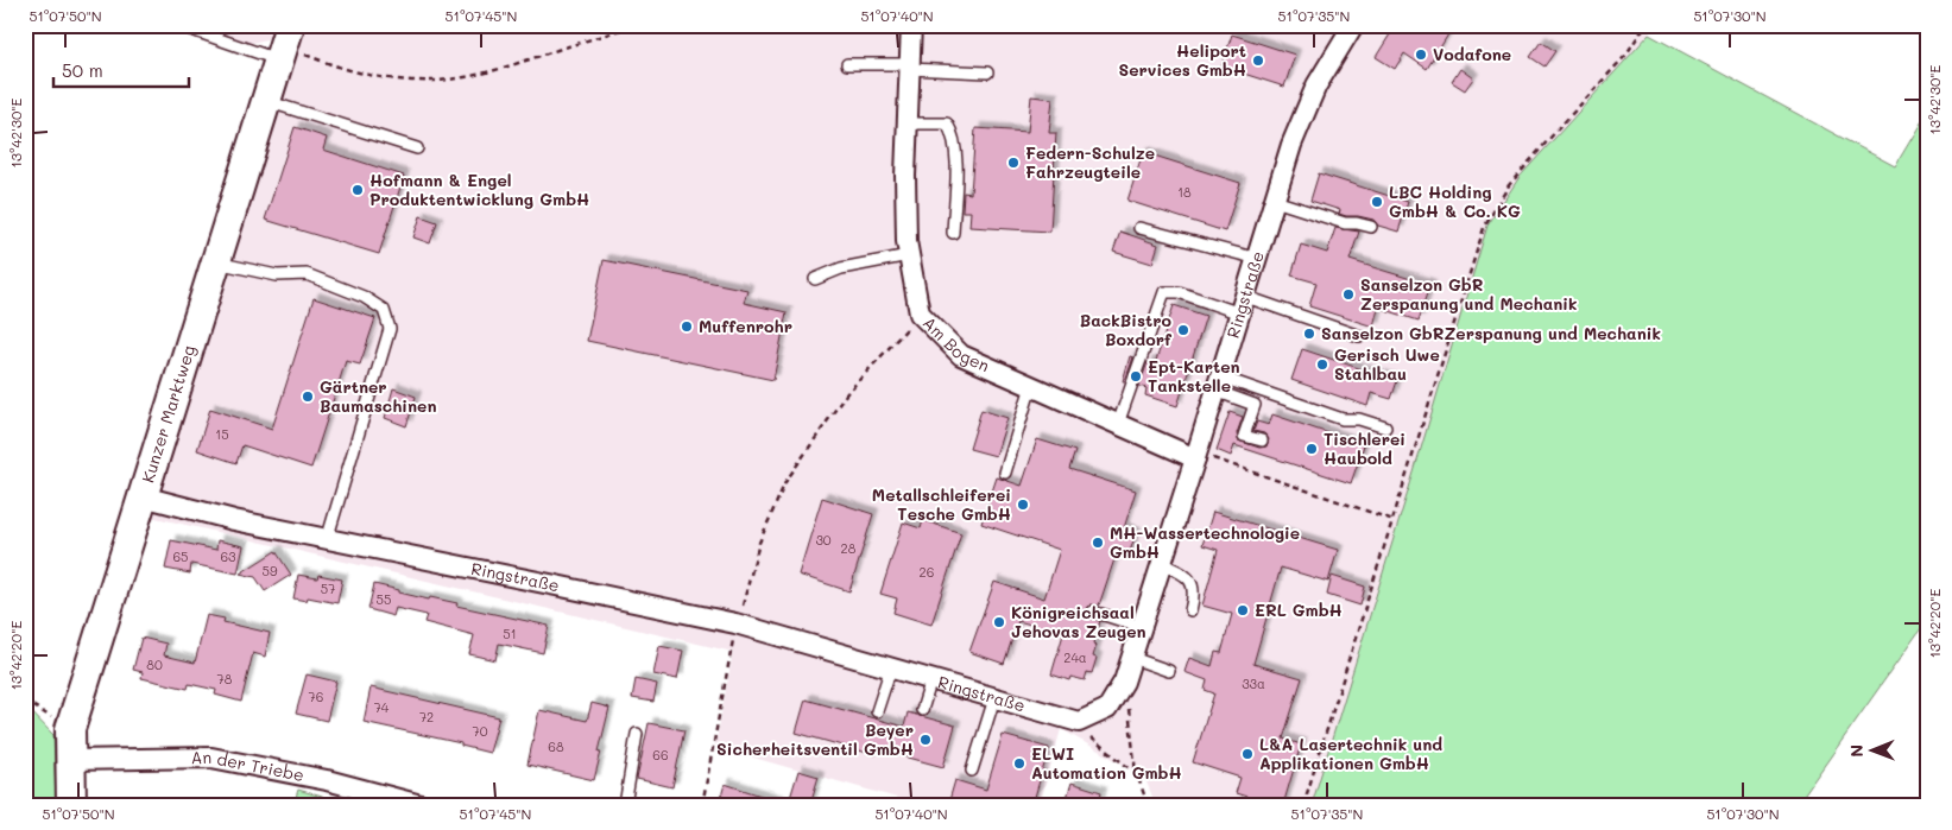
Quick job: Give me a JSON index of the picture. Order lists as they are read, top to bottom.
{
  "streets": {
    "street": [
      "Ringstraße",
      "Am Bogen",
      "Kunzer Marktweg",
      "An der Triebe"
    ]
  },
  "crossings": [
    ["Ringstraße", "Am Bogen"],
    ["Ringstraße", "Kunzer Marktweg"],
    ["Kunzer Marktweg", "An der Triebe"]
  ],
  "places": [
    "Vodafone",
    "Heliport Services GmbH",
    "Federn-Schulze Fahrzeugteile",
    "Hofmann & Engel Produktentwicklung GmbH",
    "LBC Holding GmbH & Co. KG",
    "Sanselzon GbR Zerspanung und Mechanik",
    "Muffenrohr",
    "BackBistro Boxdorf",
    "Sanselzon GbRZerspanung und Mechanik",
    "Gerisch Uwe Stahlbau",
    "Ept-Karten Tankstelle",
    "Gärtner Baumaschinen",
    "Tischlerei Haubold",
    "Metallschleiferei Tesche GmbH",
    "MH-Wassertechnologie GmbH",
    "ERL GmbH",
    "Königreichsaal Jehovas Zeugen",
    "Beyer Sicherheitsventil GmbH",
    "L&A Lasertechnik und Applikationen GmbH",
    "ELWI Automation GmbH"
  ],
  "house_numbers": [
    "18",
    "15",
    "30",
    "28",
    "65",
    "63",
    "59",
    "26",
    "57",
    "55",
    "51",
    "24a",
    "80",
    "78",
    "33a",
    "76",
    "74",
    "72",
    "70",
    "68",
    "66"
  ],
  "scale_bar": "50 m",
  "north": "left",
  "coordinates": [
    "51°07'50\"N",
    "51°07'45\"N",
    "51°07'40\"N",
    "51°07'35\"N",
    "51°07'30\"N",
    "13°42'30\"E",
    "13°42'20\"E"
  ]
}
